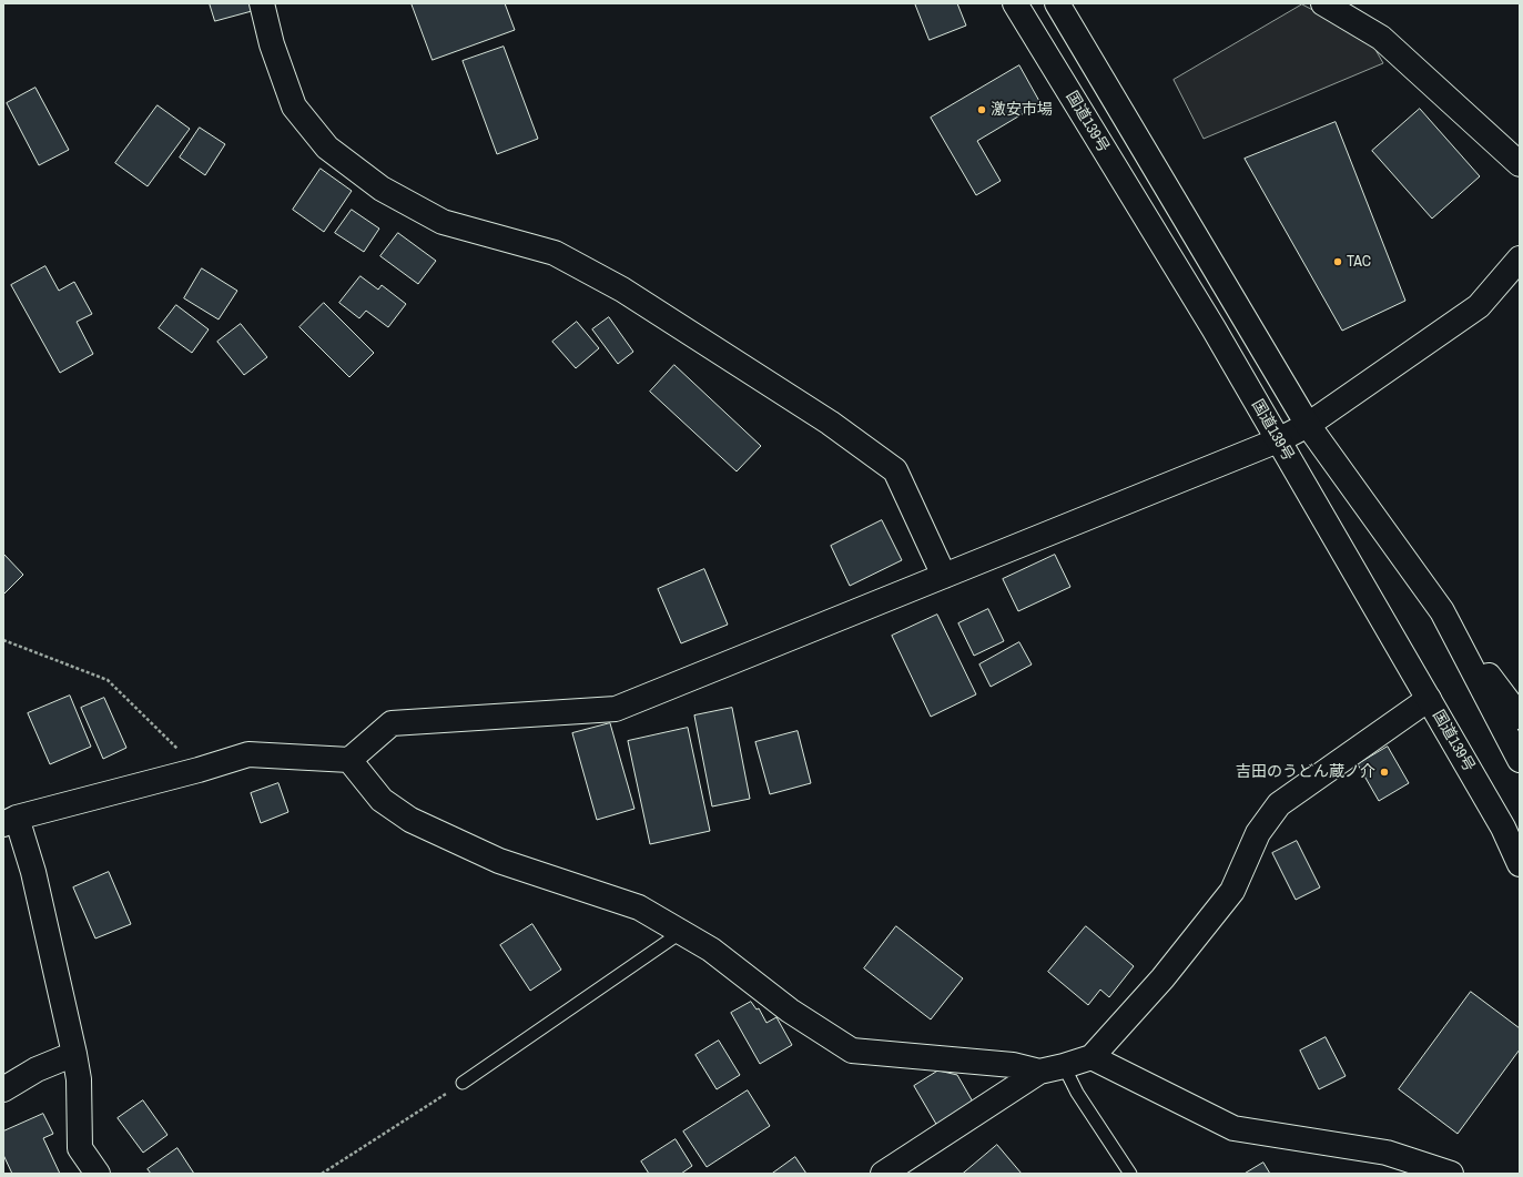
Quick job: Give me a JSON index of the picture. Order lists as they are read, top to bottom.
{
  "streets": {
    "main road": ["国道139号"]
  },
  "places": ["激安市場", "TAC", "吉田のうどん蔵ノ介"]
}
